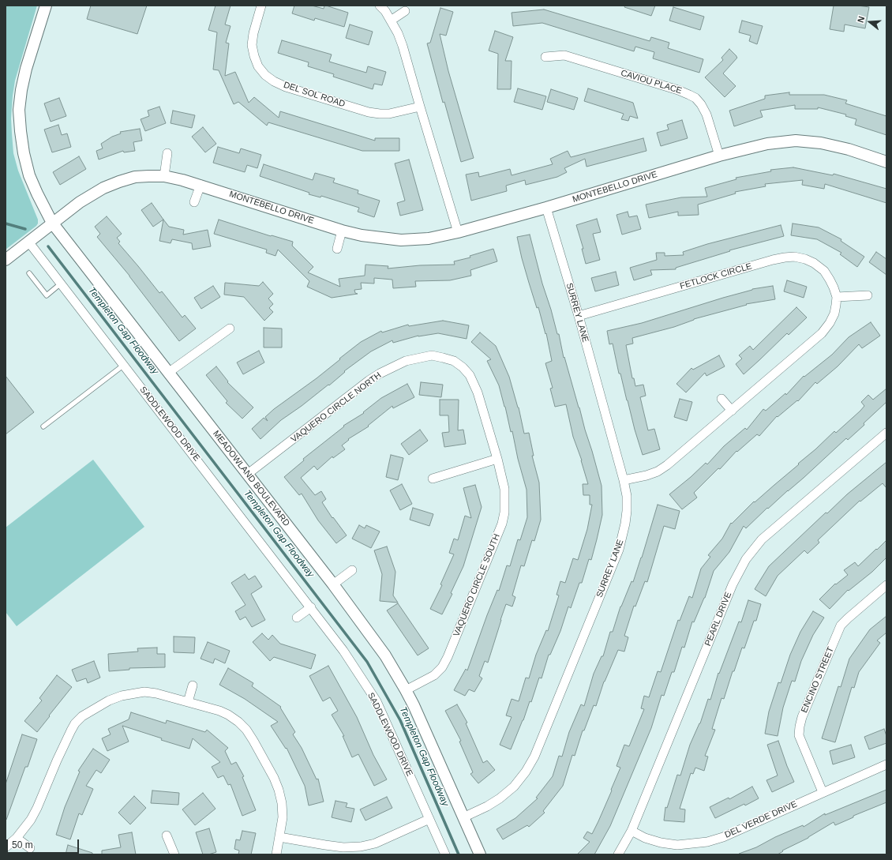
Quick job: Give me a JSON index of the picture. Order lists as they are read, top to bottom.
{
  "streets": {
    "street": [
      "CAVIOU PLACE",
      "DEL SOL ROAD",
      "MONTEBELLO DRIVE",
      "FETLOCK CIRCLE",
      "SURREY LANE",
      "VAQUERO CIRCLE NORTH",
      "SADDLEWOOD DRIVE",
      "MEADOWLAND BOULEVARD",
      "VAQUERO CIRCLE SOUTH",
      "PEARL DRIVE",
      "ENCINO STREET",
      "DEL VERDE DRIVE"
    ]
  },
  "crossings": [
    ["CAVIOU PLACE", "MONTEBELLO DRIVE"],
    ["MONTEBELLO DRIVE", "SURREY LANE"],
    ["MONTEBELLO DRIVE", "SADDLEWOOD DRIVE"],
    ["MONTEBELLO DRIVE", "MEADOWLAND BOULEVARD"],
    ["FETLOCK CIRCLE", "SURREY LANE"],
    ["SURREY LANE", "MEADOWLAND BOULEVARD"],
    ["VAQUERO CIRCLE NORTH", "MEADOWLAND BOULEVARD"],
    ["VAQUERO CIRCLE NORTH", "VAQUERO CIRCLE SOUTH"],
    ["MEADOWLAND BOULEVARD", "VAQUERO CIRCLE SOUTH"],
    ["PEARL DRIVE", "DEL VERDE DRIVE"],
    ["ENCINO STREET", "DEL VERDE DRIVE"]
  ],
  "water": ["Templeton Gap Floodway"],
  "scale_bar": "50 m",
  "north": "left"
}
